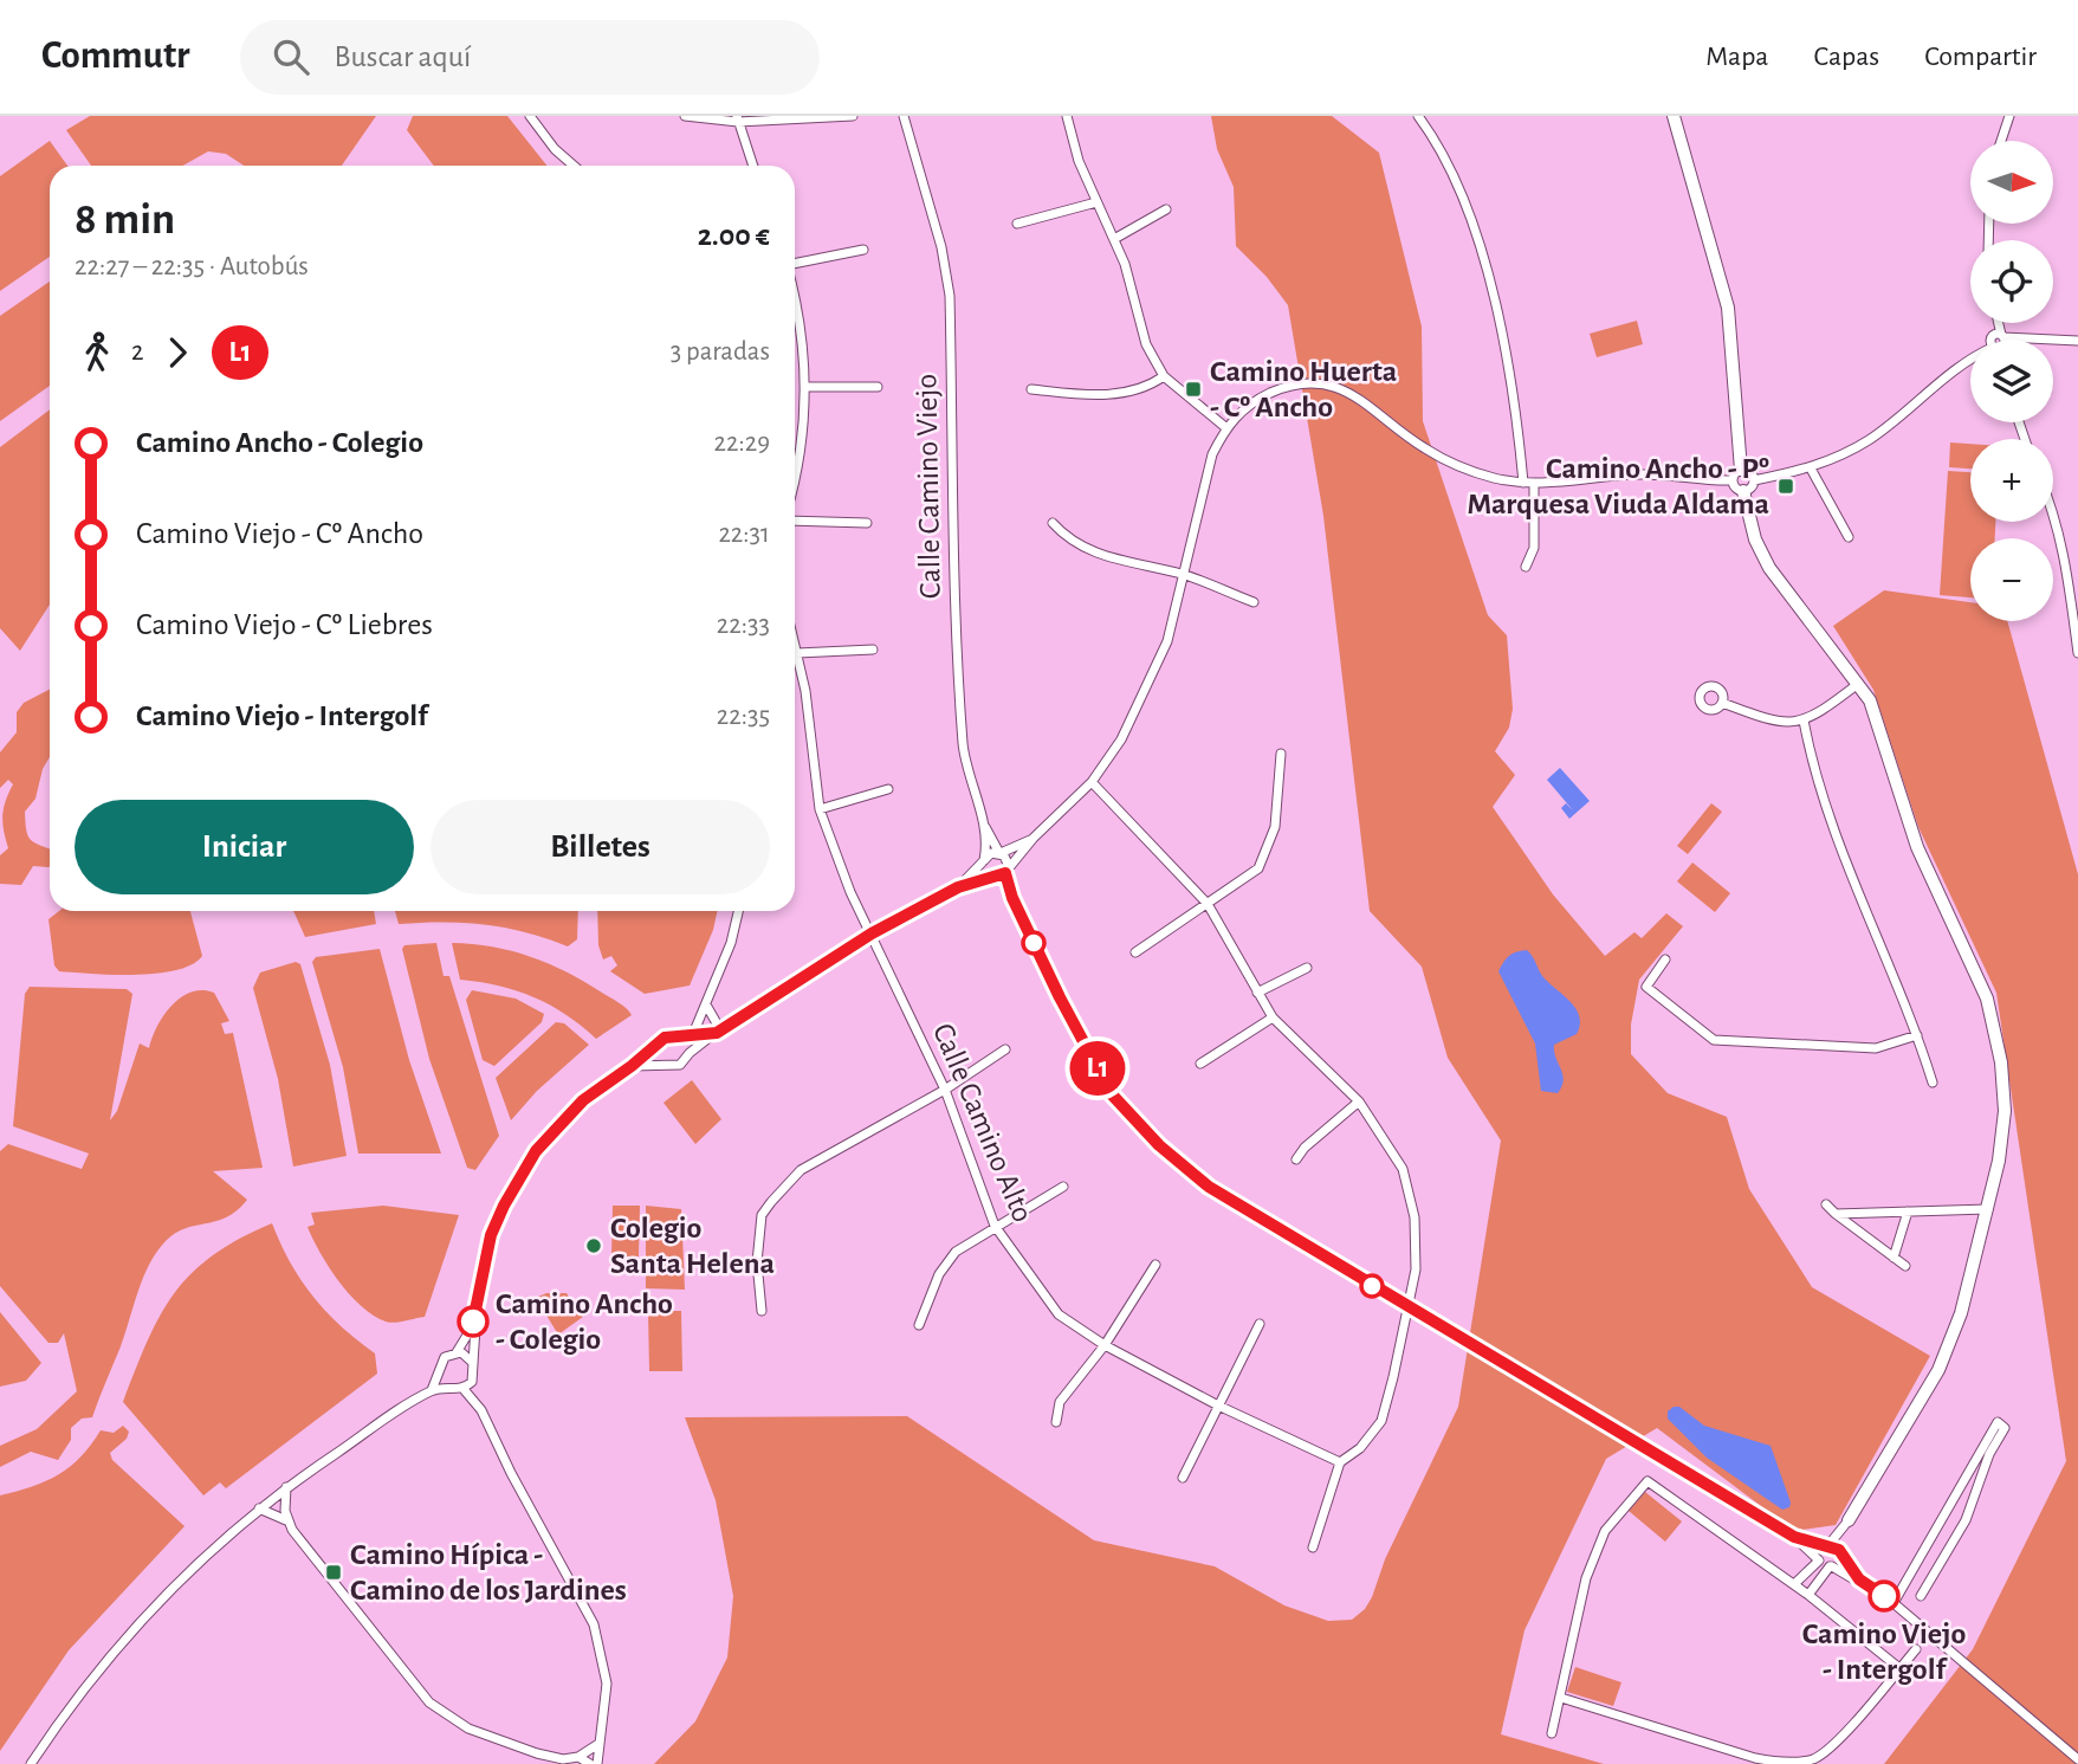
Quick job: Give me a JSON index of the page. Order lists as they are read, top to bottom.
{
  "streets": {
    "street": ["Calle Camino Viejo", "Calle Camino Alto"]
  },
  "places": {
    "transit": ["Camino Huerta - Cº Ancho", "Camino Ancho - Pº Marquesa Viuda Aldama", "Camino Hípica - Camino de los Jardines"],
    "other": ["Colegio Santa Helena", "Camino Ancho - Colegio", "Camino Viejo - Intergolf"]
  },
  "lines": ["bus line L1"],
  "north": "right",
  "page": {
    "header": "Commutr",
    "search": "Buscar aquí",
    "nav": ["Mapa", "Capas", "Compartir"],
    "on_map": "L1",
    "map_buttons": ["+", "−"],
    "heading": ["8 min", "22:27 – 22:35 · Autobús", "2.00 €"],
    "legs": ["2", "L1", "3 paradas"],
    "list": [
      {
        "name": "Camino Ancho - Colegio",
        "value": "22:29"
      },
      {
        "name": "Camino Viejo - Cº Ancho",
        "value": "22:31"
      },
      {
        "name": "Camino Viejo - Cº Liebres",
        "value": "22:33"
      },
      {
        "name": "Camino Viejo - Intergolf",
        "value": "22:35"
      }
    ],
    "buttons": ["Iniciar", "Billetes"]
  }
}
